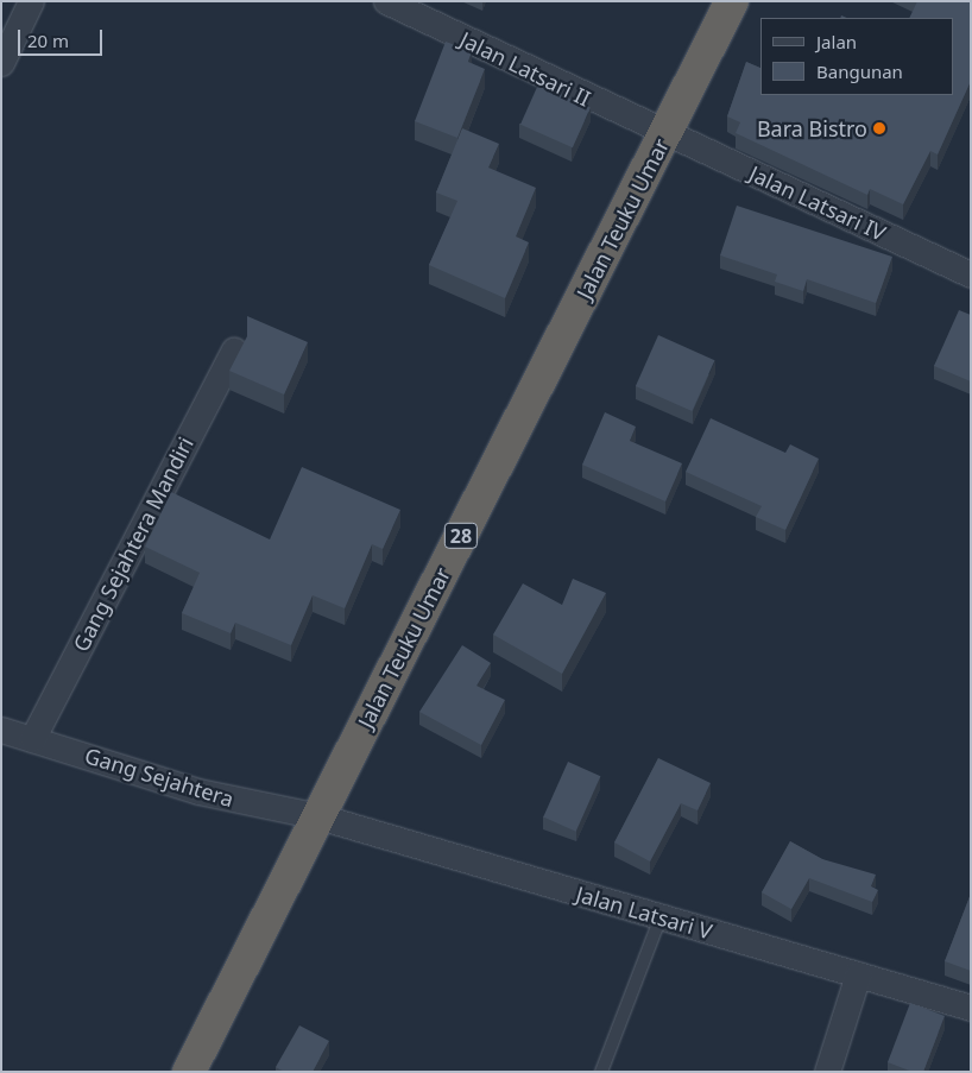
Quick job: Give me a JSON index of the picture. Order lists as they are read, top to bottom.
{
  "streets": {
    "highway": ["Jalan Teuku Umar", "28"],
    "street": [
      "Jalan Latsari II",
      "Jalan Latsari IV",
      "Gang Sejahtera Mandiri",
      "Gang Sejahtera",
      "Jalan Latsari V"
    ]
  },
  "crossings": [
    ["Jalan Latsari II", "Jalan Latsari IV"],
    ["Jalan Latsari II", "Jalan Teuku Umar"],
    ["Jalan Latsari IV", "Jalan Teuku Umar"],
    ["Jalan Teuku Umar", "Gang Sejahtera"],
    ["Jalan Teuku Umar", "Jalan Latsari V"],
    ["Gang Sejahtera Mandiri", "Gang Sejahtera"],
    ["Gang Sejahtera", "Jalan Latsari V"]
  ],
  "places": ["Bara Bistro"],
  "legend": ["Jalan", "Bangunan"],
  "scale_bar": "20 m"
}
